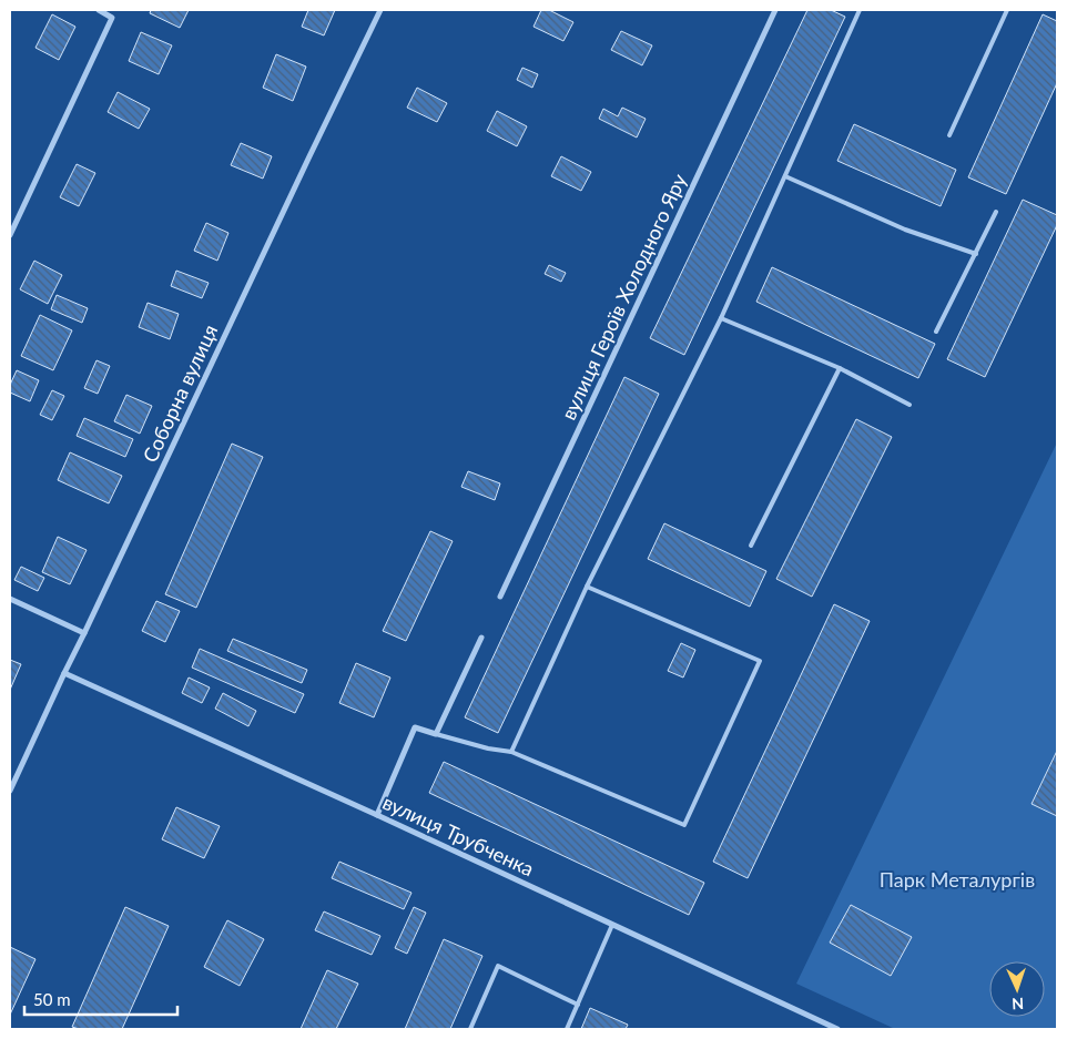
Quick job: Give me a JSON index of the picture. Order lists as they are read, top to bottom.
{
  "streets": {
    "street": ["вулиця Героїв Холодного Яру", "Соборна вулиця", "вулиця Трубченка"]
  },
  "crossings": [
    ["Соборна вулиця", "вулиця Трубченка"]
  ],
  "parks": ["Парк Металургів"],
  "scale_bar": "50 m",
  "north": "bottom"
}
